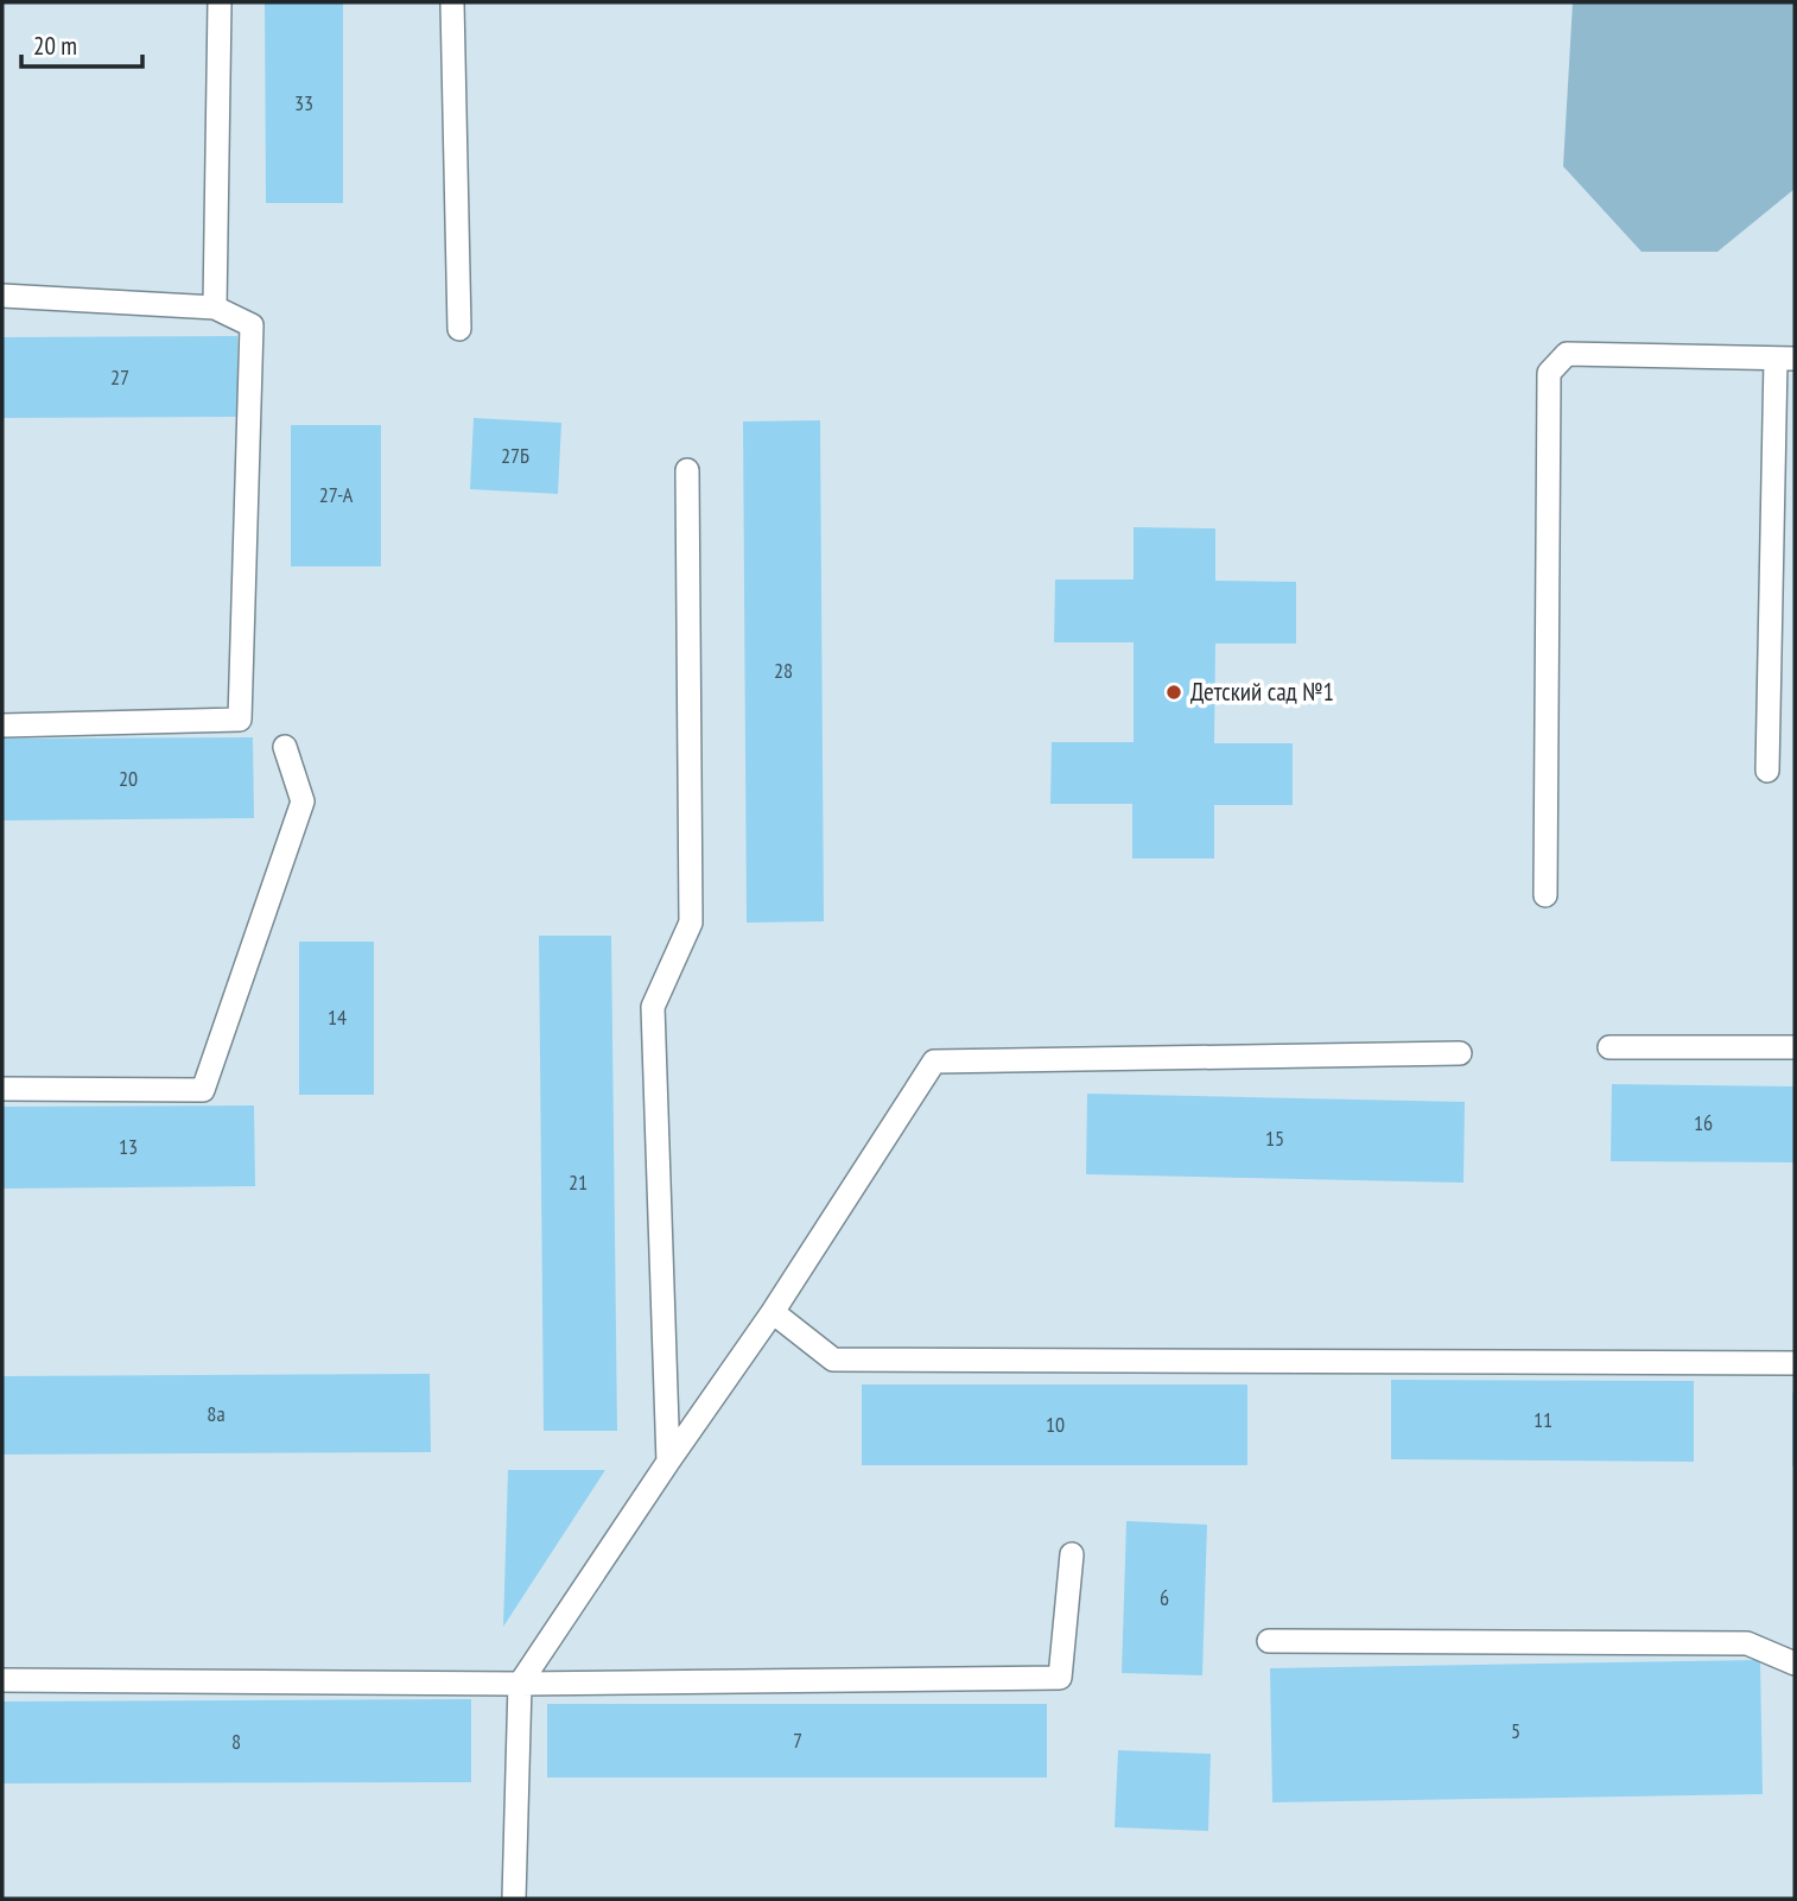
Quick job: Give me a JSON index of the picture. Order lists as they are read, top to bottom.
{
  "places": ["Детский сад №1"],
  "house_numbers": [
    "33",
    "27",
    "27Б",
    "27-А",
    "28",
    "20",
    "14",
    "16",
    "15",
    "13",
    "21",
    "8а",
    "11",
    "10",
    "6",
    "5",
    "7",
    "8"
  ],
  "scale_bar": "20 m"
}
